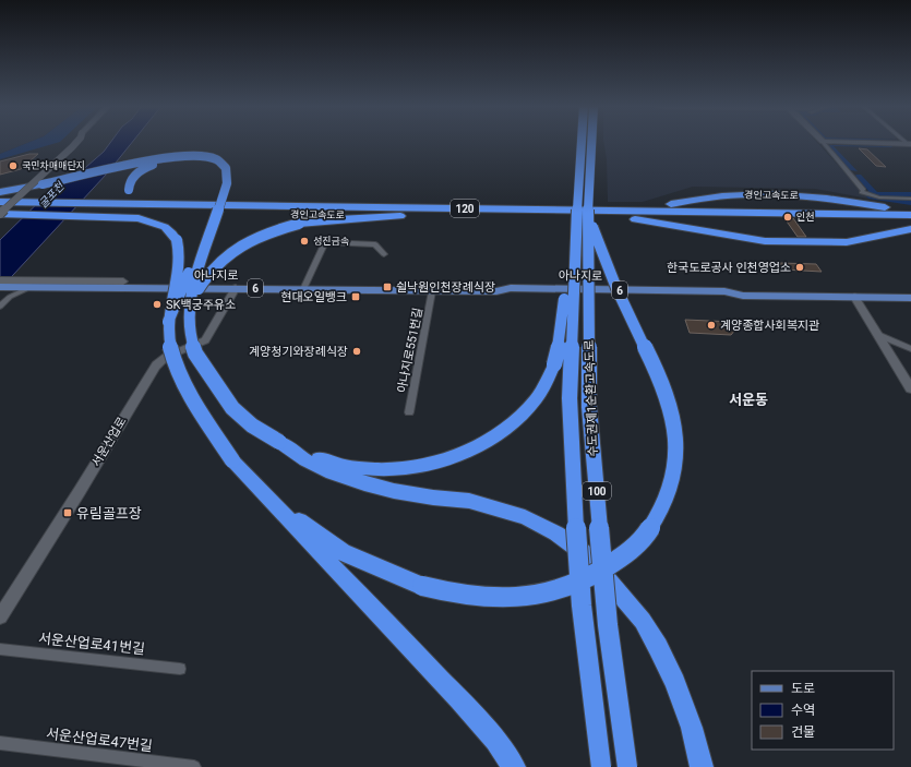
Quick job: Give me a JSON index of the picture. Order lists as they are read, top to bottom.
{
  "streets": {
    "highway": [
      "경인고속도로",
      "120",
      "수도권제1순환고속도로",
      "100"
    ],
    "main road": ["아나지로", "6"],
    "street": [
      "아나지로551번길",
      "서운산업로",
      "서운산업로41번길",
      "서운산업로47번길"
    ]
  },
  "crossings": [
    ["아나지로", "아나지로551번길"],
    ["아나지로", "서운산업로"]
  ],
  "districts": ["서운동"],
  "water": ["굴포천"],
  "places": {
    "other": [
      "국민차매매단지",
      "인천",
      "성진금속",
      "한국도로공사 인천영업소",
      "SK백궁주유소",
      "계양종합사회복지관",
      "계양청기와장례식장"
    ],
    "transit": ["쉴낙원인천장례식장", "현대오일뱅크", "유림골프장"]
  },
  "legend": ["도로", "수역", "건물"]
}
